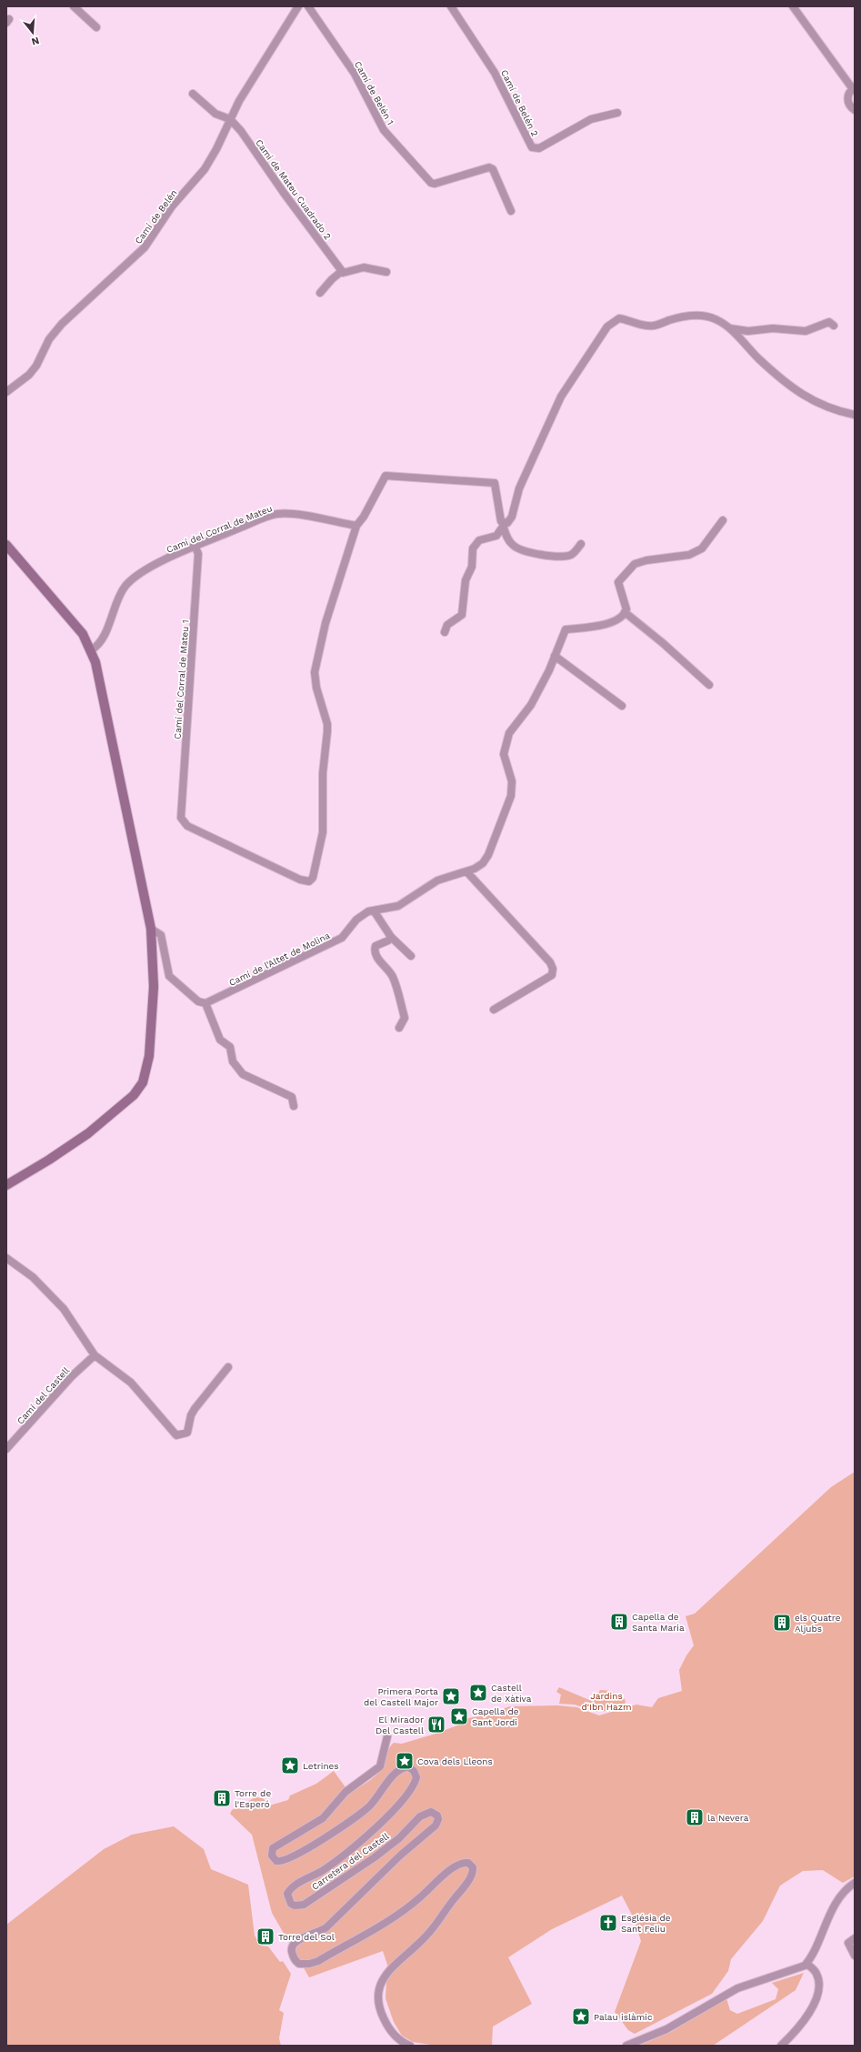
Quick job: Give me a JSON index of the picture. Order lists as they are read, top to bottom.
{
  "streets": {
    "street": [
      "Camí de Belén 1",
      "Camí de Belén 2",
      "Camí de Mateu Cuadrado 2",
      "Camí de Belén",
      "Camí del Corral de Mateu",
      "Camí del Corral de Mateu 1",
      "Camí de l'Altet de Molina",
      "Camí del Castell",
      "Carretera del Castell"
    ]
  },
  "crossings": [
    ["Camí de Mateu Cuadrado 2", "Camí de Belén"],
    ["Camí del Corral de Mateu", "Camí del Corral de Mateu 1"]
  ],
  "parks": ["Jardins d'Ibn Hazm"],
  "places": {
    "building": [
      "Capella de Santa Maria",
      "els Quatre Aljubs",
      "Torre de l'Esperó",
      "la Nevera",
      "Torre del Sol"
    ],
    "place": [
      "Castell de Xàtiva",
      "Primera Porta del Castell Major",
      "Capella de Sant Jordi",
      "Cova dels Lleons",
      "Letrines",
      "Palau islàmic"
    ],
    "restaurant": ["El Mirador Del Castell"],
    "church": ["Església de Sant Feliu"]
  },
  "north": "bottom"
}
